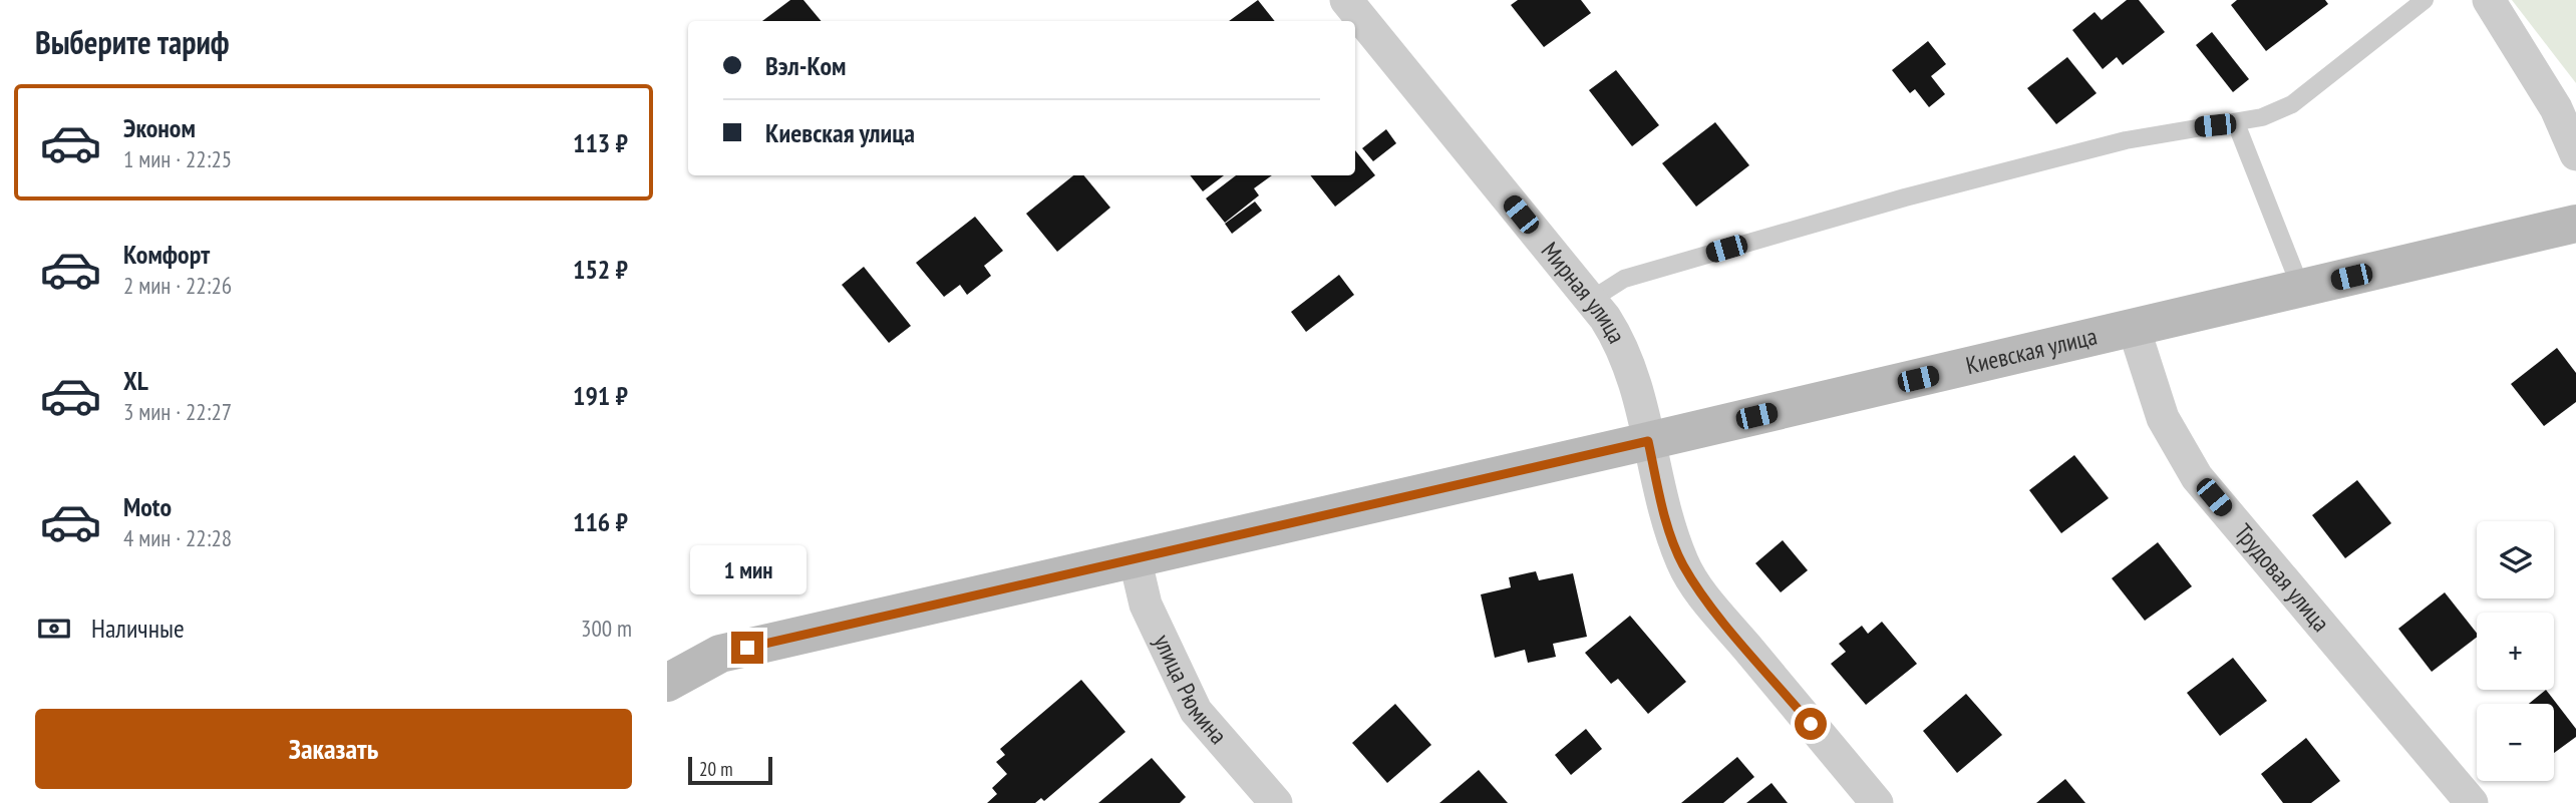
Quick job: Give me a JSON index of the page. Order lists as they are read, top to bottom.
{
  "streets": {
    "main road": ["Киевская улица"],
    "street": ["Мирная улица", "Трудовая улица", "улица Рюмина"]
  },
  "crossings": [
    ["Мирная улица", "Киевская улица"],
    ["Киевская улица", "Трудовая улица"],
    ["Киевская улица", "улица Рюмина"]
  ],
  "scale_bar": "20 m",
  "page": {
    "heading": "Выберите тариф",
    "banner": ["Вэл-Ком", "Киевская улица"],
    "list": [
      {
        "name": "Эконом",
        "note": "1 мин · 22:25",
        "value": "113 ₽"
      },
      {
        "name": "Комфорт",
        "note": "2 мин · 22:26",
        "value": "152 ₽"
      },
      {
        "name": "XL",
        "note": "3 мин · 22:27",
        "value": "191 ₽"
      },
      {
        "name": "Moto",
        "note": "4 мин · 22:28",
        "value": "116 ₽"
      }
    ],
    "map_buttons": ["+", "−"],
    "bubble": "1 мин",
    "pay": ["Наличные", "300 m"],
    "buttons": "Заказать",
    "scale": "20 m"
  }
}
